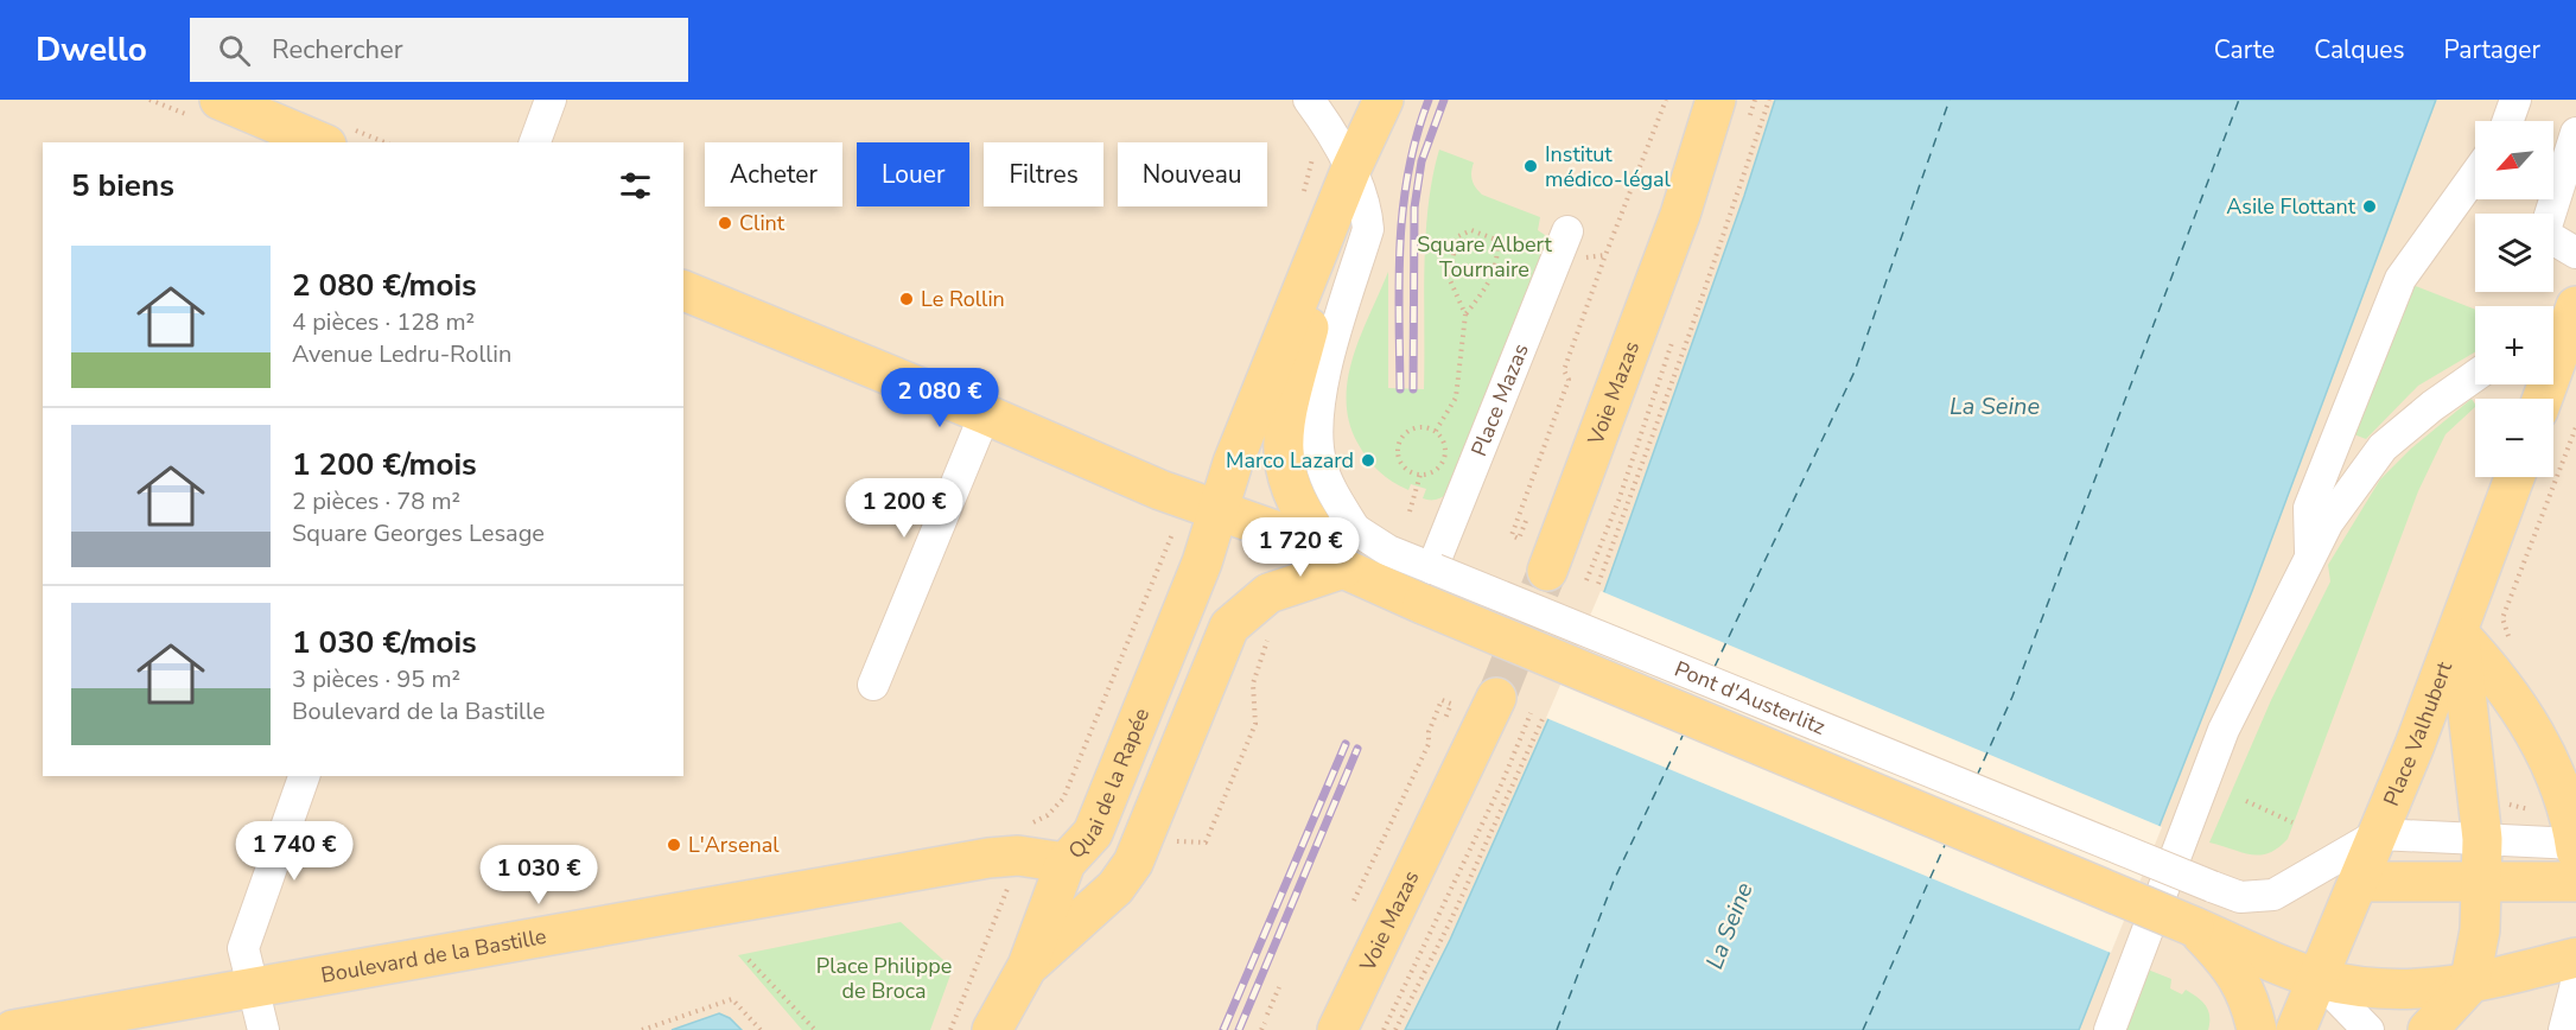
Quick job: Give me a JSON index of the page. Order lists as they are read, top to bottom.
{
  "streets": {
    "main road": [
      "Voie Mazas",
      "Pont d'Austerlitz",
      "Place Valhubert",
      "Quai de la Rapée",
      "Boulevard de la Bastille"
    ],
    "street": ["Place Mazas"]
  },
  "crossings": [
    ["Place Mazas", "Pont d'Austerlitz"],
    ["Pont d'Austerlitz", "Place Valhubert"],
    ["Pont d'Austerlitz", "Quai de la Rapée"],
    ["Quai de la Rapée", "Boulevard de la Bastille"]
  ],
  "water": ["La Seine"],
  "parks": ["Square Albert Tournaire", "Place Philippe de Broca"],
  "places": [
    "Institut médico-légal",
    "Asile Flottant",
    "Clint",
    "Le Rollin",
    "Marco Lazard",
    "L'Arsenal"
  ],
  "north": "bottom left",
  "page": {
    "header": "Dwello",
    "search": "Rechercher",
    "nav": ["Carte", "Calques", "Partager"],
    "map_buttons": ["+", "−"],
    "chip": [
      "Acheter",
      "Louer",
      "Filtres",
      "Nouveau"
    ],
    "heading": "5 biens",
    "list": [
      {
        "name": "2 080 €/mois",
        "note": "4 pièces · 128 m² · Avenue Ledru-Rollin"
      },
      {
        "name": "1 200 €/mois",
        "note": "2 pièces · 78 m² · Square Georges Lesage"
      },
      {
        "name": "1 030 €/mois",
        "note": "3 pièces · 95 m² · Boulevard de la Bastille"
      }
    ],
    "price": [
      "2 080 €",
      "1 200 €",
      "1 720 €",
      "1 740 €",
      "1 030 €"
    ]
  }
}
